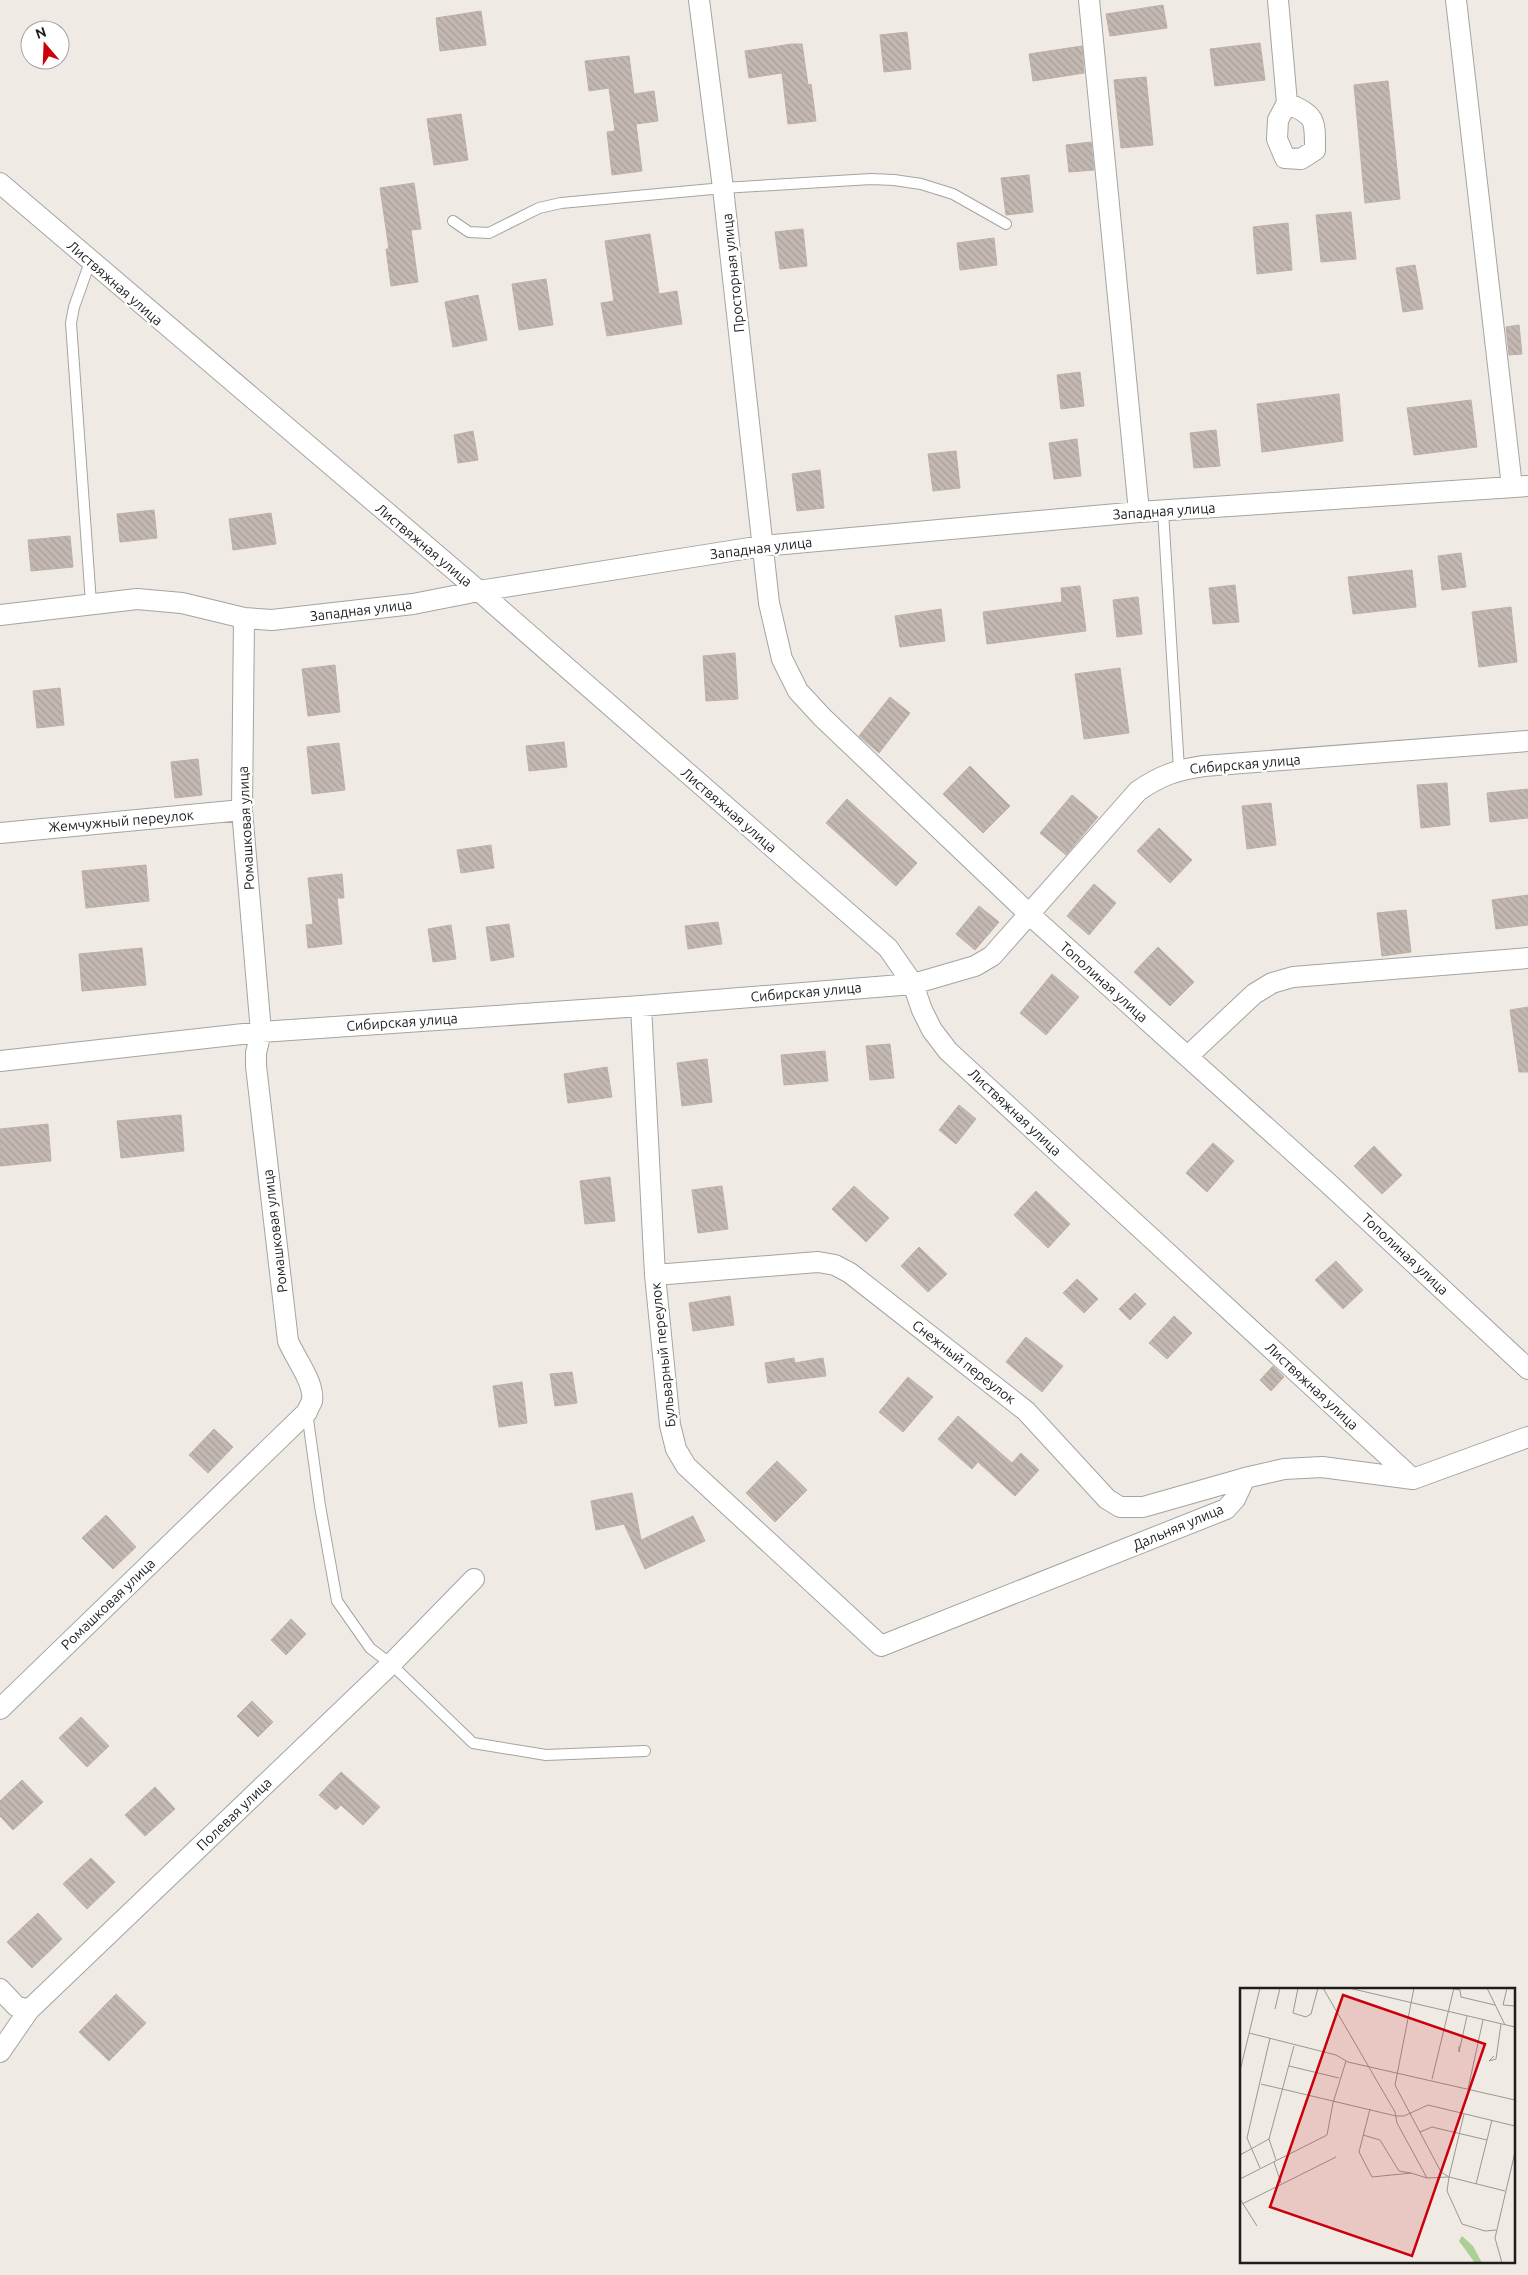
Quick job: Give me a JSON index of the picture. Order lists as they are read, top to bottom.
{
  "streets": {
    "street": [
      "Просторная улица",
      "Листвяжная улица",
      "Западная улица",
      "Сибирская улица",
      "Жемчужный переулок",
      "Ромашковая улица",
      "Тополиная улица",
      "Бульварный переулок",
      "Снежный переулок",
      "Дальняя улица",
      "Полевая улица"
    ]
  },
  "crossings": [
    ["Просторная улица", "Западная улица"],
    ["Просторная улица", "Тополиная улица"],
    ["Листвяжная улица", "Западная улица"],
    ["Листвяжная улица", "Сибирская улица"],
    ["Западная улица", "Ромашковая улица"],
    ["Западная улица", "Тополиная улица"],
    ["Сибирская улица", "Ромашковая улица"],
    ["Сибирская улица", "Тополиная улица"],
    ["Сибирская улица", "Бульварный переулок"],
    ["Жемчужный переулок", "Ромашковая улица"],
    ["Бульварный переулок", "Снежный переулок"],
    ["Бульварный переулок", "Дальняя улица"],
    ["Снежный переулок", "Дальняя улица"]
  ],
  "north": "top"
}
